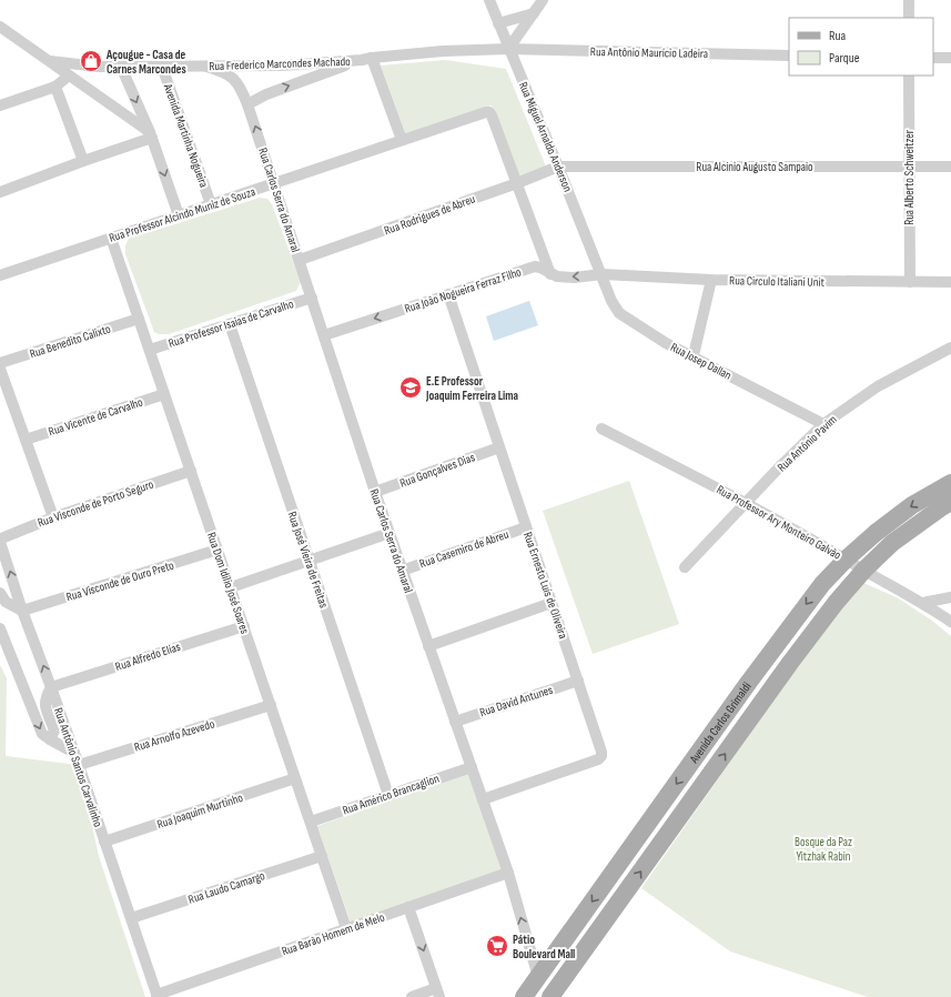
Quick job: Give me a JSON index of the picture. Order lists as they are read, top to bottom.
{
  "streets": {
    "main road": ["Avenida Carlos Grimaldi"],
    "street": [
      "Rua Antônio Maurício Ladeira",
      "Rua Frederico Marcondes Machado",
      "Avenida Martinha Nogueira",
      "Rua Miguel Arnaldo Anderson",
      "Rua Alcínio Augusto Sampaio",
      "Rua Alberto Schweitzer",
      "Rua Carlos Serra do Amaral",
      "Rua Professor Alcindo Muniz de Souza",
      "Rua Rodrigues de Abreu",
      "Rua Circulo Italiani Unit",
      "Rua João Nogueira Ferraz Filho",
      "Rua Professor Isaias de Carvalho",
      "Rua Benedito Calixto",
      "Rua Josep Dallan",
      "Rua Vicente de Carvalho",
      "Rua Antônio Pavim",
      "Rua Gonçalves Dias",
      "Rua Visconde de Porto Seguro",
      "Rua Professor Ary Monteiro Galvão",
      "Rua Casemiro de Abreu",
      "Rua José Vieira de Freitas",
      "Rua Visconde de Ouro Preto",
      "Rua Dom Idílio José Soares",
      "Rua Ernesto Luís de Oliveira",
      "Rua Alfredo Elías",
      "Rua David Antunes",
      "Rua Arnolfo Azevedo",
      "Rua Antônio Santos Carvalinho",
      "Rua Américo Brancaglion",
      "Rua Joaquim Murtinho",
      "Rua Laudo Camargo",
      "Rua Barão Homem de Melo"
    ]
  },
  "crossings": [
    ["Rua Antônio Maurício Ladeira", "Rua Frederico Marcondes Machado"],
    ["Rua Antônio Maurício Ladeira", "Rua Miguel Arnaldo Anderson"],
    ["Rua Frederico Marcondes Machado", "Avenida Martinha Nogueira"],
    ["Rua Frederico Marcondes Machado", "Rua Miguel Arnaldo Anderson"],
    ["Rua Frederico Marcondes Machado", "Rua Carlos Serra do Amaral"],
    ["Avenida Martinha Nogueira", "Rua Professor Alcindo Muniz de Souza"],
    ["Rua Miguel Arnaldo Anderson", "Rua Alcínio Augusto Sampaio"],
    ["Rua Miguel Arnaldo Anderson", "Rua Rodrigues de Abreu"],
    ["Rua Miguel Arnaldo Anderson", "Rua Circulo Italiani Unit"],
    ["Rua Miguel Arnaldo Anderson", "Rua João Nogueira Ferraz Filho"],
    ["Rua Miguel Arnaldo Anderson", "Rua Josep Dallan"],
    ["Rua Alcínio Augusto Sampaio", "Rua Alberto Schweitzer"],
    ["Rua Alcínio Augusto Sampaio", "Rua Rodrigues de Abreu"],
    ["Rua Alberto Schweitzer", "Rua Circulo Italiani Unit"],
    ["Rua Carlos Serra do Amaral", "Rua Professor Alcindo Muniz de Souza"],
    ["Rua Carlos Serra do Amaral", "Rua Rodrigues de Abreu"],
    ["Rua Carlos Serra do Amaral", "Rua João Nogueira Ferraz Filho"],
    ["Rua Carlos Serra do Amaral", "Rua Professor Isaias de Carvalho"],
    ["Rua Carlos Serra do Amaral", "Rua Gonçalves Dias"],
    ["Rua Carlos Serra do Amaral", "Rua Casemiro de Abreu"],
    ["Rua Carlos Serra do Amaral", "Rua Ernesto Luís de Oliveira"],
    ["Rua Carlos Serra do Amaral", "Rua David Antunes"],
    ["Rua Carlos Serra do Amaral", "Avenida Carlos Grimaldi"],
    ["Rua Carlos Serra do Amaral", "Rua Américo Brancaglion"],
    ["Rua Carlos Serra do Amaral", "Rua Barão Homem de Melo"],
    ["Rua Professor Alcindo Muniz de Souza", "Rua Rodrigues de Abreu"],
    ["Rua Professor Alcindo Muniz de Souza", "Rua Dom Idílio José Soares"],
    ["Rua Circulo Italiani Unit", "Rua João Nogueira Ferraz Filho"],
    ["Rua Circulo Italiani Unit", "Rua Josep Dallan"],
    ["Rua João Nogueira Ferraz Filho", "Rua Josep Dallan"],
    ["Rua João Nogueira Ferraz Filho", "Rua Ernesto Luís de Oliveira"],
    ["Rua Professor Isaias de Carvalho", "Rua José Vieira de Freitas"],
    ["Rua Professor Isaias de Carvalho", "Rua Dom Idílio José Soares"],
    ["Rua Benedito Calixto", "Rua Dom Idílio José Soares"],
    ["Rua Josep Dallan", "Rua Antônio Pavim"],
    ["Rua Vicente de Carvalho", "Rua Dom Idílio José Soares"],
    ["Rua Antônio Pavim", "Rua Professor Ary Monteiro Galvão"],
    ["Rua Gonçalves Dias", "Rua Ernesto Luís de Oliveira"],
    ["Rua Visconde de Porto Seguro", "Rua Dom Idílio José Soares"],
    ["Rua Visconde de Porto Seguro", "Rua Antônio Santos Carvalinho"],
    ["Rua Professor Ary Monteiro Galvão", "Avenida Carlos Grimaldi"],
    ["Rua Casemiro de Abreu", "Rua Ernesto Luís de Oliveira"],
    ["Rua José Vieira de Freitas", "Rua Américo Brancaglion"],
    ["Rua Visconde de Ouro Preto", "Rua Dom Idílio José Soares"],
    ["Rua Visconde de Ouro Preto", "Rua Antônio Santos Carvalinho"],
    ["Rua Dom Idílio José Soares", "Rua Alfredo Elías"],
    ["Rua Dom Idílio José Soares", "Rua Arnolfo Azevedo"],
    ["Rua Dom Idílio José Soares", "Rua Américo Brancaglion"],
    ["Rua Dom Idílio José Soares", "Rua Joaquim Murtinho"],
    ["Rua Dom Idílio José Soares", "Rua Laudo Camargo"],
    ["Rua Dom Idílio José Soares", "Rua Barão Homem de Melo"],
    ["Rua Ernesto Luís de Oliveira", "Rua David Antunes"],
    ["Rua Alfredo Elías", "Rua Antônio Santos Carvalinho"],
    ["Rua Arnolfo Azevedo", "Rua Antônio Santos Carvalinho"],
    ["Rua Antônio Santos Carvalinho", "Rua Joaquim Murtinho"],
    ["Rua Antônio Santos Carvalinho", "Rua Laudo Camargo"],
    ["Rua Antônio Santos Carvalinho", "Rua Barão Homem de Melo"]
  ],
  "one_way": ["Rua João Nogueira Ferraz Filho"],
  "parks": ["Bosque da Paz Yitzhak Rabin"],
  "places": {
    "shop": ["Açougue - Casa de Carnes Marcondes"],
    "school or university": ["E.E Professor Joaquim Ferreira Lima"],
    "supermarket": ["Pátio Boulevard Mall"]
  },
  "legend": ["Rua", "Parque"]
}
